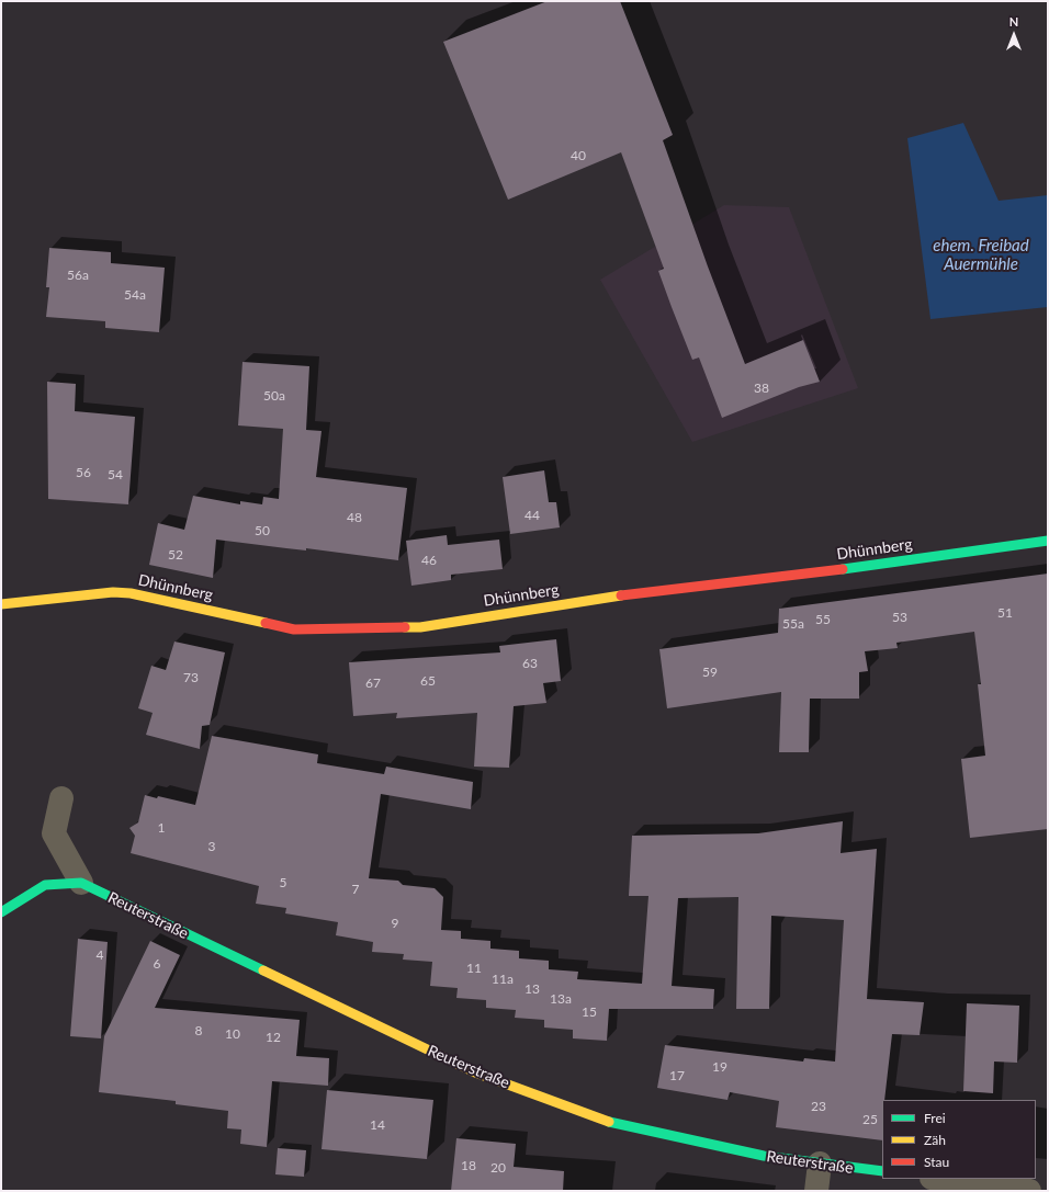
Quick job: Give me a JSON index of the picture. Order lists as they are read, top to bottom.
{
  "streets": {
    "street": ["Dhünnberg", "Reuterstraße"]
  },
  "water": ["ehem. Freibad Auermühle"],
  "house_numbers": [
    "40",
    "56a",
    "54a",
    "38",
    "50a",
    "56",
    "54",
    "44",
    "48",
    "50",
    "52",
    "46",
    "51",
    "53",
    "55",
    "55a",
    "63",
    "59",
    "73",
    "65",
    "67",
    "1",
    "3",
    "5",
    "7",
    "9",
    "4",
    "6",
    "11",
    "11a",
    "13",
    "13a",
    "15",
    "8",
    "10",
    "12",
    "19",
    "17",
    "23",
    "25",
    "14",
    "18",
    "20"
  ],
  "legend": ["Frei", "Zäh", "Stau"],
  "north": "top"
}
